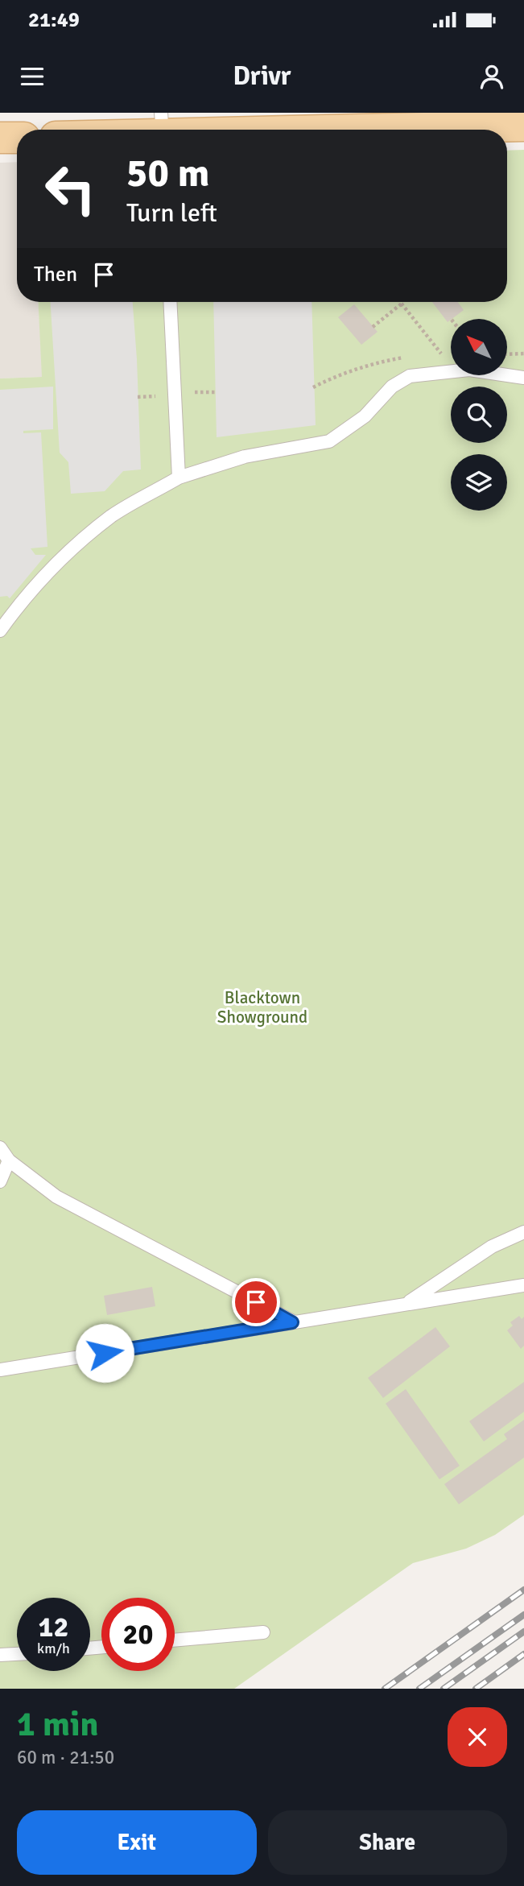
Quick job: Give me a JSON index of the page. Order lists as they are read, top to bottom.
{
  "parks": ["Blacktown Showground"],
  "north": "top left",
  "page": {
    "status": "21:49",
    "header": "Drivr",
    "turn": ["50 m", "Turn left"],
    "then": "Then",
    "speed": "12 km/h",
    "limit": "20",
    "heading": ["1 min", "60 m · 21:50"],
    "buttons": ["Exit", "Share"]
  }
}
